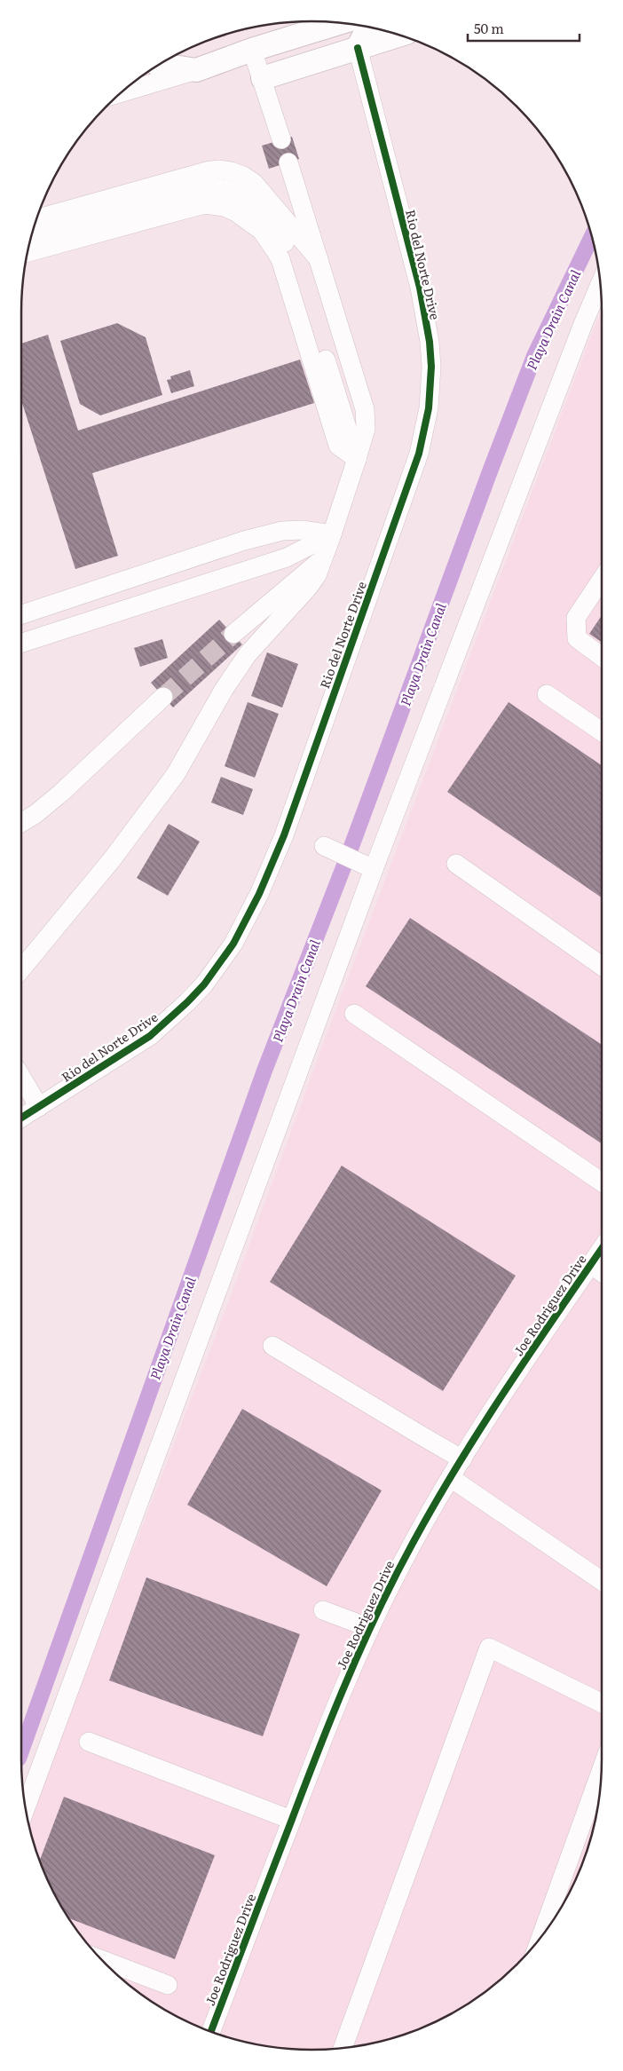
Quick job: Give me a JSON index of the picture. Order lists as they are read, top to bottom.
{
  "streets": {
    "street": ["Rio del Norte Drive", "Joe Rodriguez Drive"]
  },
  "water": ["Playa Drain Canal"],
  "scale_bar": "50 m"
}
